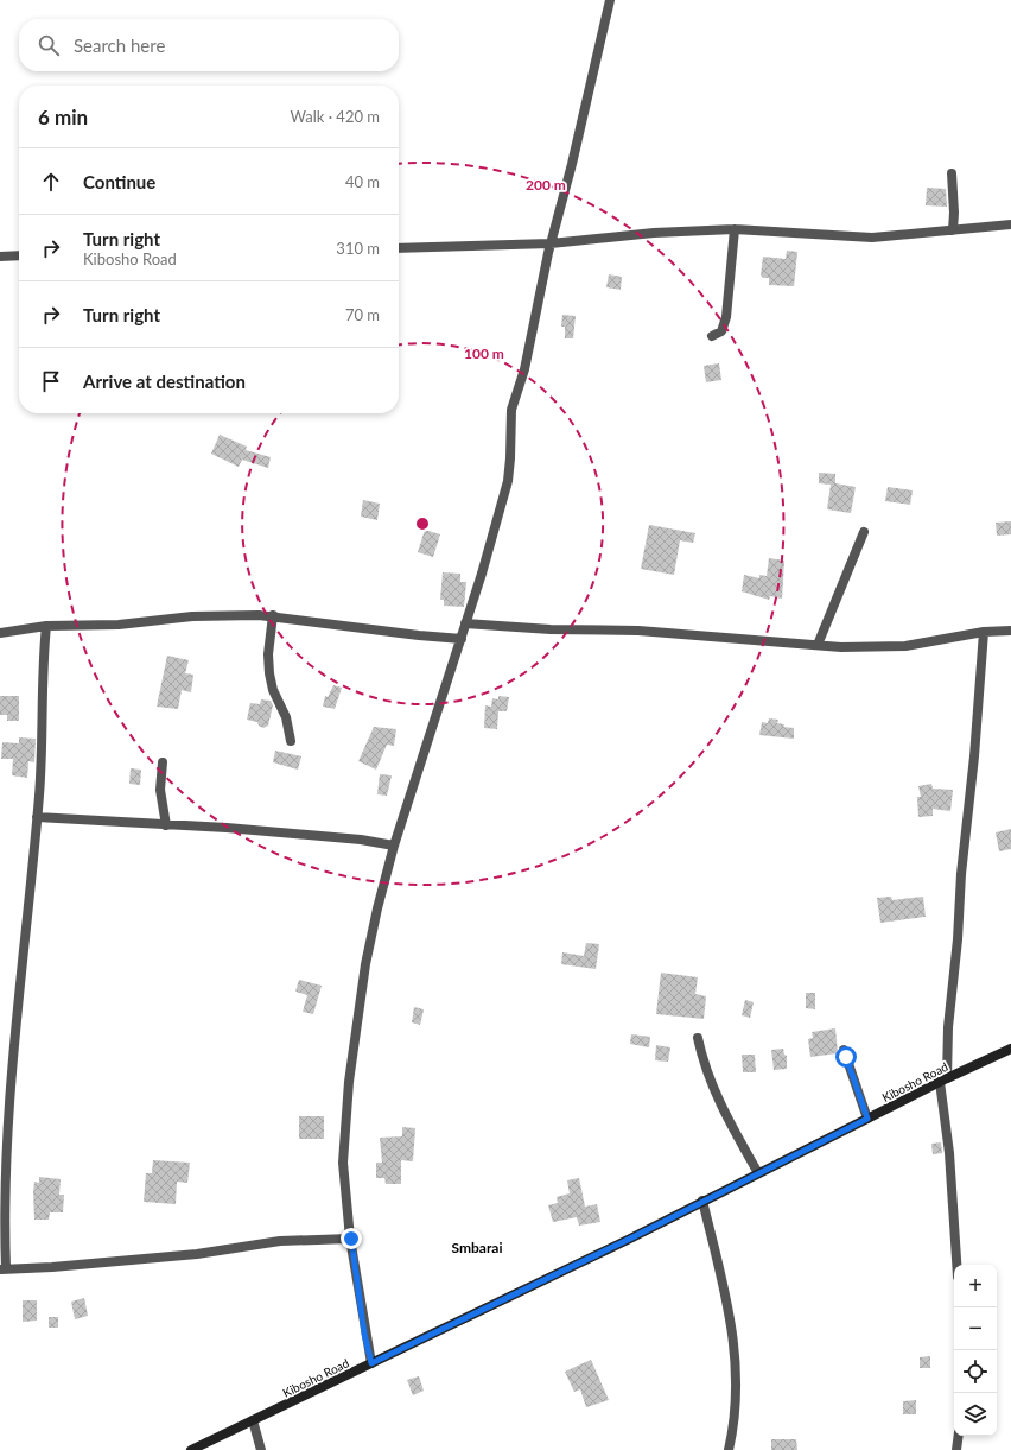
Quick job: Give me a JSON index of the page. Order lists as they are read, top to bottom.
{
  "streets": {
    "street": ["Kibosho Road"]
  },
  "districts": ["Smbarai"],
  "page": {
    "search": "Search here",
    "heading": ["6 min", "Walk · 420 m"],
    "list": [
      ["Continue", "40 m"],
      ["Turn right", "Kibosho Road", "310 m"],
      ["Turn right", "70 m"],
      "Arrive at destination"
    ],
    "map_buttons": ["+", "−"]
  },
  "rings": ["200 m", "100 m"]
}
